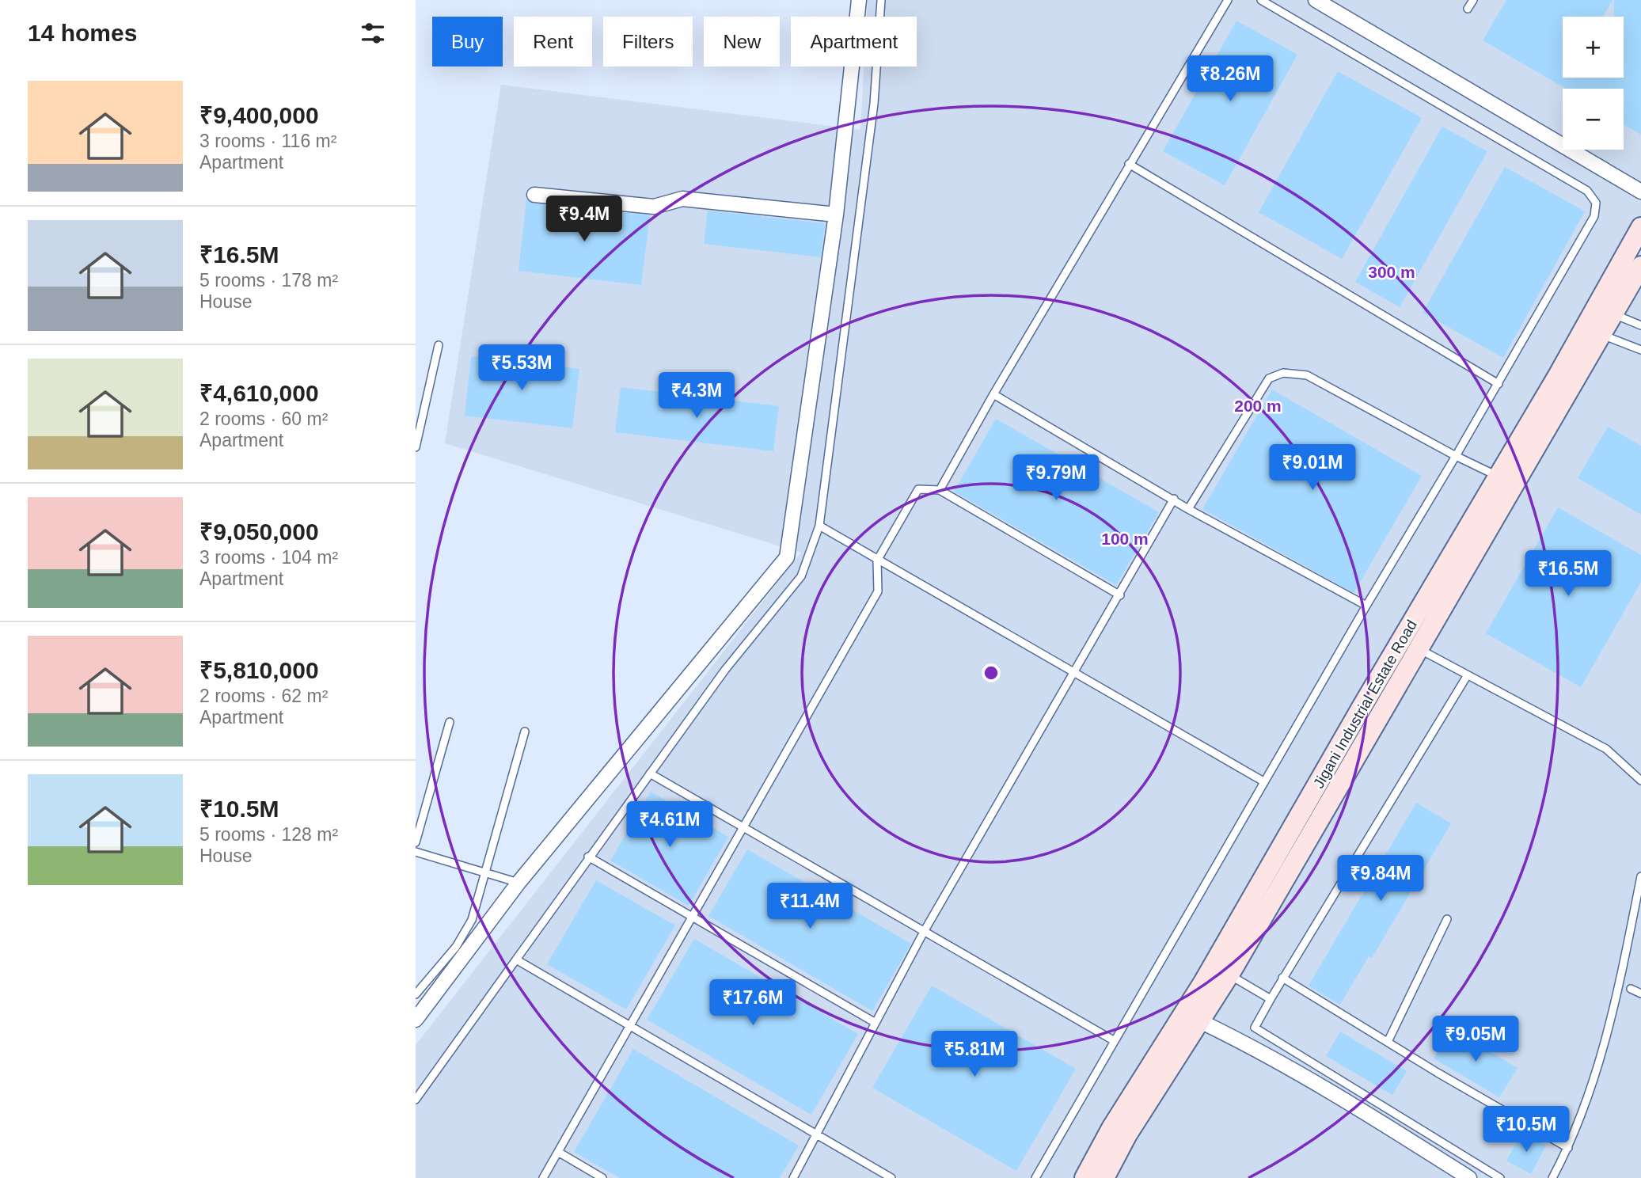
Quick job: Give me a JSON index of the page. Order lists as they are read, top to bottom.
{
  "streets": {
    "main road": ["Jigani Industrial Estate Road"]
  },
  "page": {
    "heading": "14 homes",
    "map_buttons": ["+", "−"],
    "chip": [
      "Buy",
      "Rent",
      "Filters",
      "New",
      "Apartment"
    ],
    "price": [
      "₹8.26M",
      "₹9.4M",
      "₹5.53M",
      "₹4.3M",
      "₹9.01M",
      "₹9.79M",
      "₹16.5M",
      "₹4.61M",
      "₹9.84M",
      "₹11.4M",
      "₹17.6M",
      "₹9.05M",
      "₹5.81M",
      "₹10.5M"
    ],
    "list": [
      {
        "name": "₹9,400,000",
        "note": "3 rooms · 116 m² · Apartment"
      },
      {
        "name": "₹16.5M",
        "note": "5 rooms · 178 m² · House"
      },
      {
        "name": "₹4,610,000",
        "note": "2 rooms · 60 m² · Apartment"
      },
      {
        "name": "₹9,050,000",
        "note": "3 rooms · 104 m² · Apartment"
      },
      {
        "name": "₹5,810,000",
        "note": "2 rooms · 62 m² · Apartment"
      },
      {
        "name": "₹10.5M",
        "note": "5 rooms · 128 m² · House"
      }
    ]
  },
  "rings": ["300 m", "200 m", "100 m"]
}
